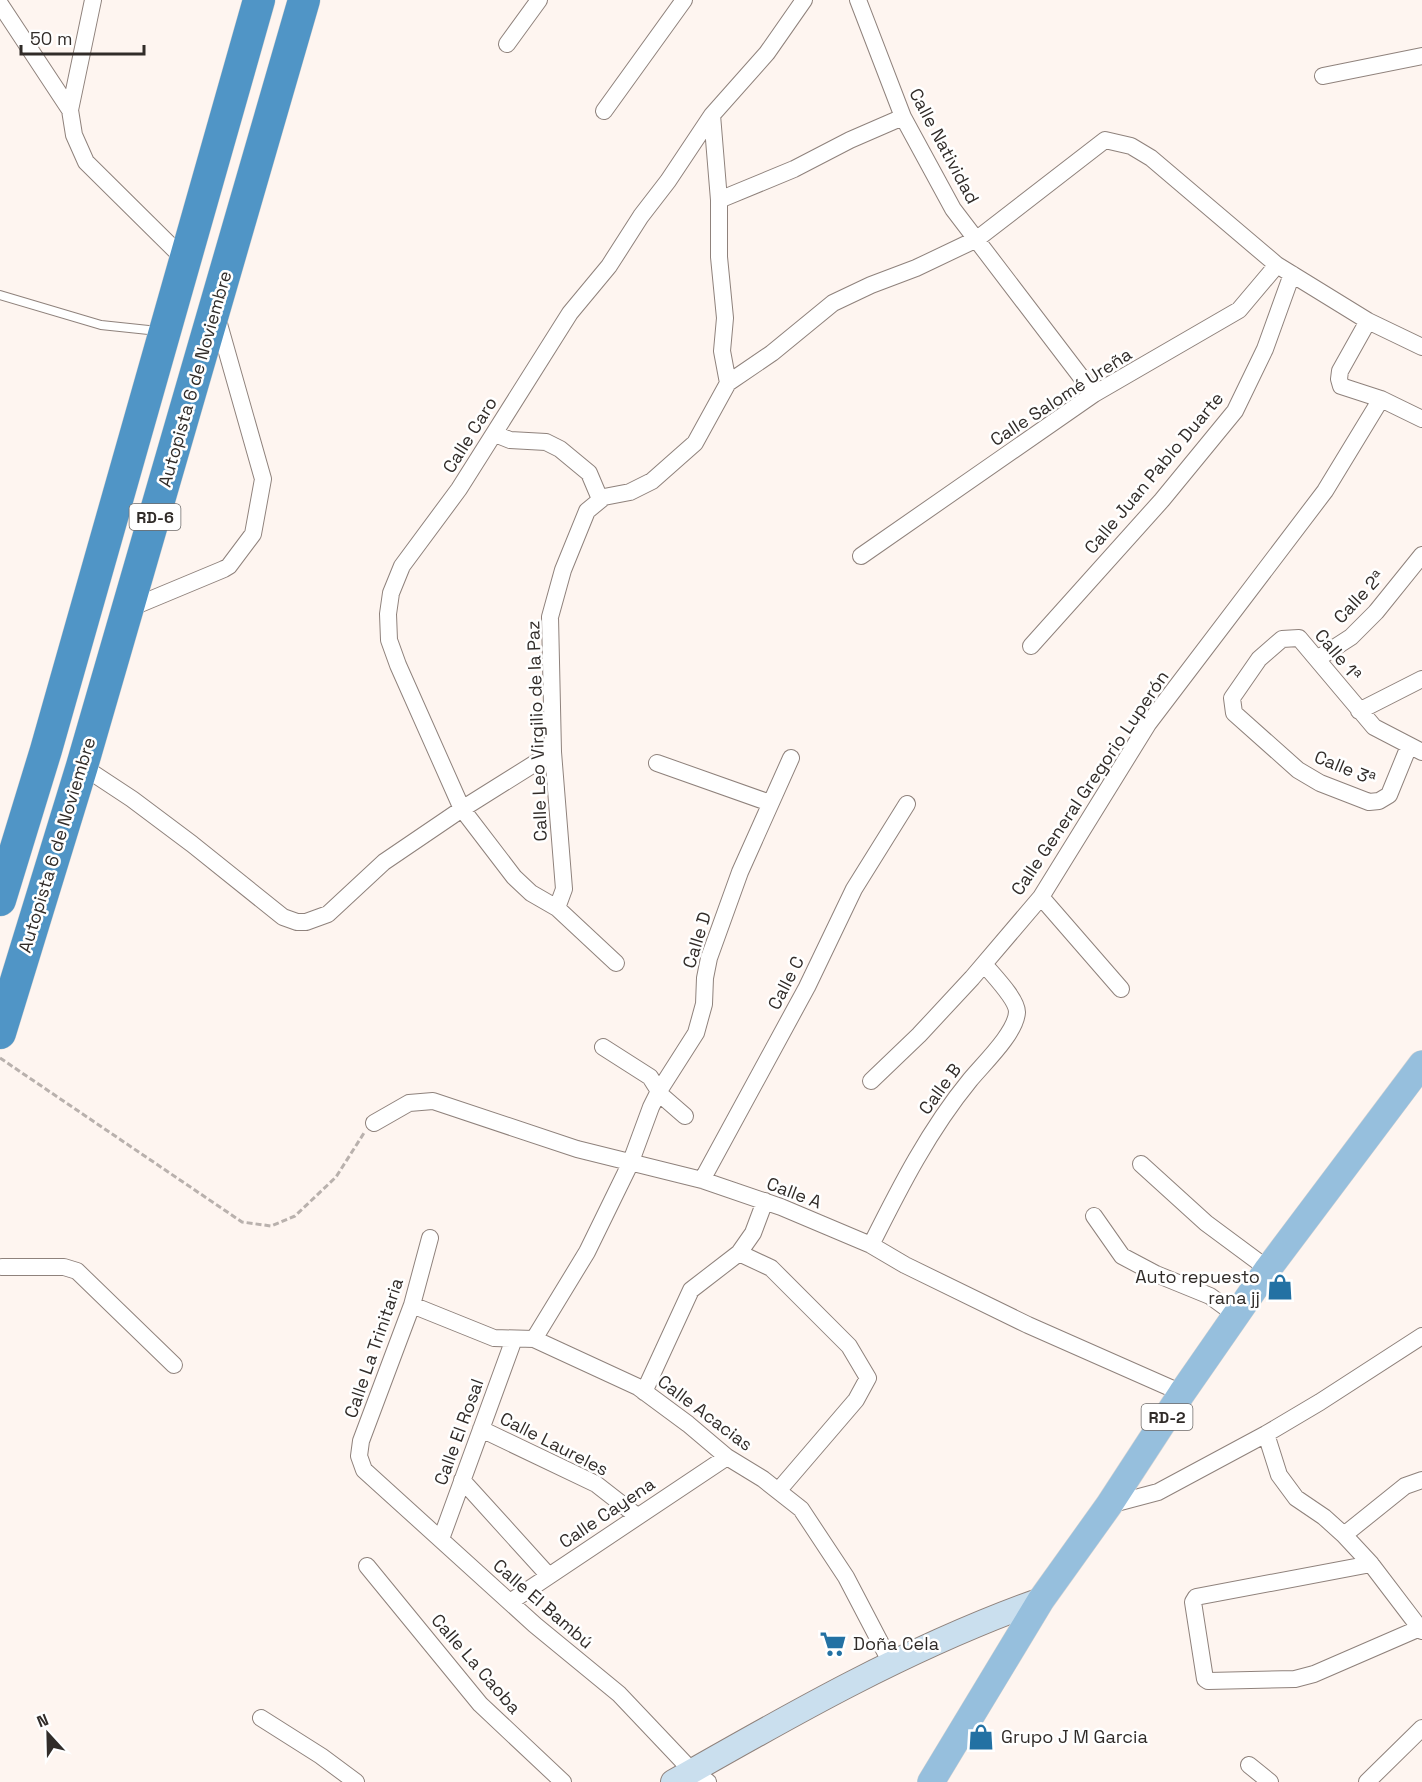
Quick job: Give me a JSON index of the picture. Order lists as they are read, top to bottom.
{
  "streets": {
    "highway": ["Autopista 6 de Noviembre", "RD-6"],
    "main road": ["RD-2"],
    "street": [
      "Calle Natividad",
      "Calle Salomé Ureña",
      "Calle Caro",
      "Calle Juan Pablo Duarte",
      "Calle 2ª",
      "Calle 1ª",
      "Calle Leo Virgilio de la Paz",
      "Calle 3ª",
      "Calle General Gregorio Luperón",
      "Calle D",
      "Calle C",
      "Calle B",
      "Calle A",
      "Calle La Trinitaria",
      "Calle Acacias",
      "Calle El Rosal",
      "Calle Laureles",
      "Calle Cayena",
      "Calle El Bambú",
      "Calle La Caoba"
    ]
  },
  "crossings": [
    ["Calle Salomé Ureña", "Calle Juan Pablo Duarte"],
    ["Calle Caro", "Calle Leo Virgilio de la Paz"],
    ["Calle 2ª", "Calle 1ª"],
    ["Calle 1ª", "Calle 3ª"],
    ["Calle General Gregorio Luperón", "Calle B"],
    ["Calle D", "Calle A"],
    ["Calle D", "Calle Acacias"],
    ["Calle C", "Calle A"],
    ["Calle B", "Calle A"],
    ["Calle A", "RD-2"],
    ["Calle La Trinitaria", "Calle Acacias"],
    ["Calle La Trinitaria", "Calle El Bambú"],
    ["Calle Acacias", "Calle El Rosal"],
    ["Calle Acacias", "Calle Cayena"],
    ["Calle El Rosal", "Calle Laureles"],
    ["Calle El Rosal", "Calle El Bambú"],
    ["Calle Laureles", "Calle Cayena"],
    ["Calle Cayena", "Calle El Bambú"]
  ],
  "places": {
    "shop": ["Auto repuesto rana jj", "Grupo J M Garcia"],
    "supermarket": ["Doña Cela"]
  },
  "scale_bar": "50 m",
  "north": "top"
}
